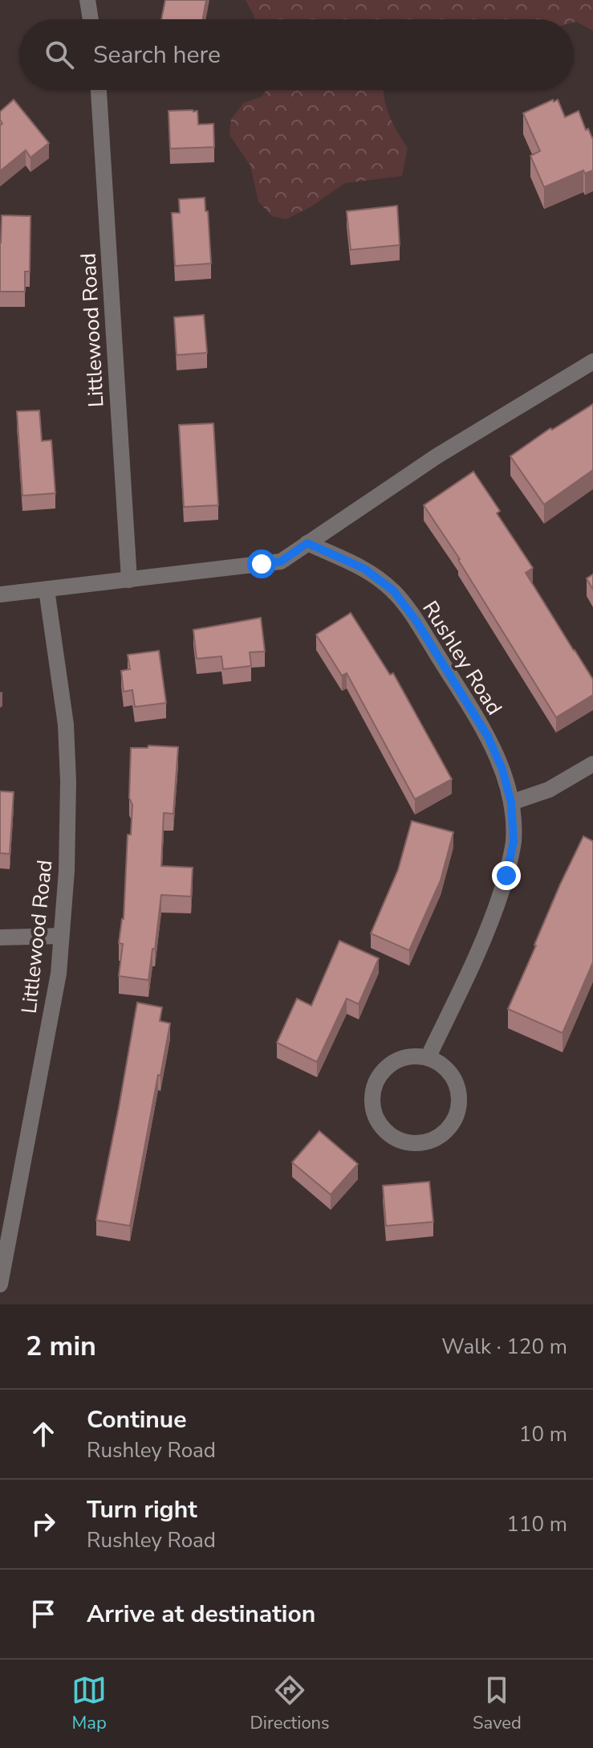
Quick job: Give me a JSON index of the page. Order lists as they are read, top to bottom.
{
  "streets": {
    "street": ["Littlewood Road", "Rushley Road"]
  },
  "page": {
    "search": "Search here",
    "heading": ["2 min", "Walk · 120 m"],
    "list": [
      ["Continue", "Rushley Road", "10 m"],
      ["Turn right", "Rushley Road", "110 m"],
      "Arrive at destination"
    ],
    "nav": ["Map", "Directions", "Saved"]
  }
}
